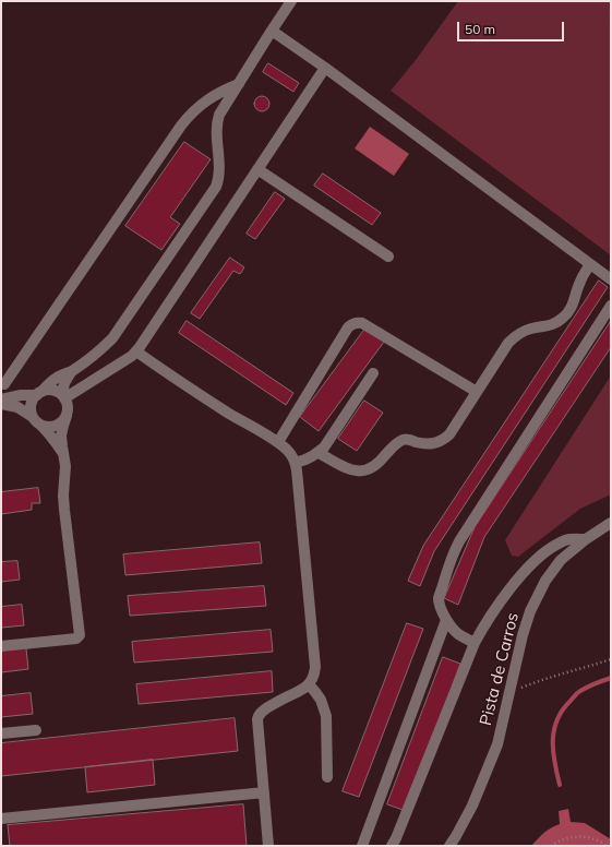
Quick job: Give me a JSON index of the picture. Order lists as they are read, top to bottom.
{
  "streets": {
    "lane": ["Pista de Carros"]
  },
  "scale_bar": "50 m"
}
